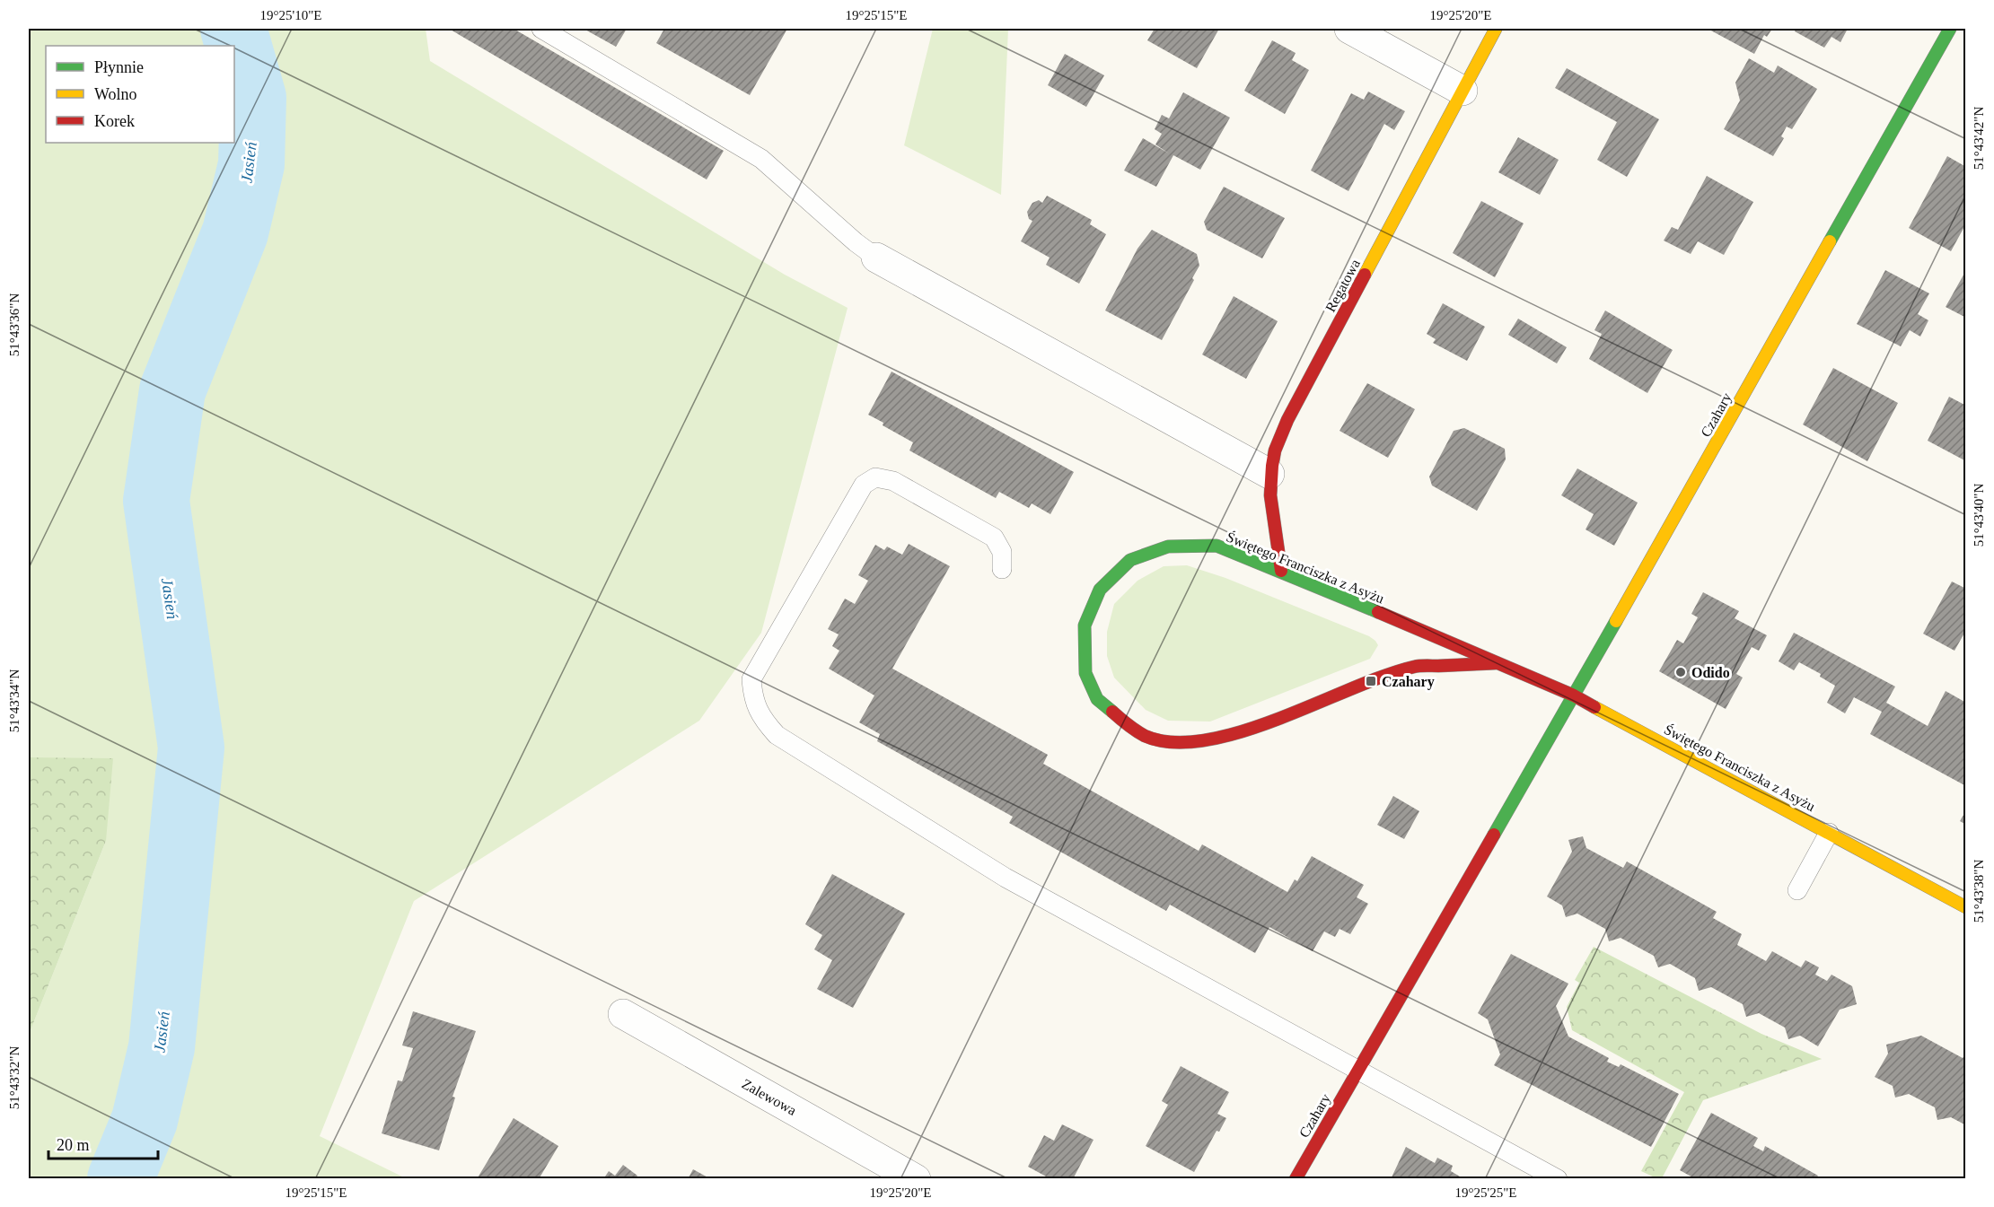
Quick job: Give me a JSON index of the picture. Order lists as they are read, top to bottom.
{
  "streets": {
    "street": [
      "Regatowa",
      "Czahary",
      "Świętego Franciszka z Asyżu",
      "Zalewowa"
    ]
  },
  "crossings": [
    ["Regatowa", "Świętego Franciszka z Asyżu"],
    ["Czahary", "Świętego Franciszka z Asyżu"]
  ],
  "water": ["Jasień"],
  "places": {
    "other": ["Odido"],
    "transit": ["Czahary"]
  },
  "legend": ["Płynnie", "Wolno", "Korek"],
  "scale_bar": "20 m",
  "coordinates": [
    "19°25'10\"E",
    "19°25'15\"E",
    "19°25'20\"E",
    "51°43'42\"N",
    "51°43'36\"N",
    "51°43'40\"N",
    "51°43'34\"N",
    "51°43'38\"N",
    "51°43'32\"N",
    "19°25'25\"E"
  ]
}
